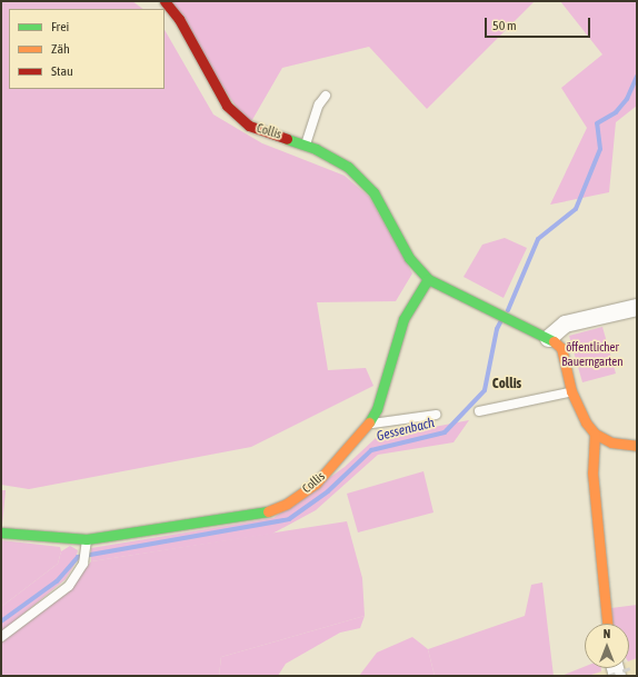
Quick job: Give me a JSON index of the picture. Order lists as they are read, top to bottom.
{
  "streets": {
    "street": ["Collis"]
  },
  "districts": ["Collis"],
  "water": ["Gessenbach"],
  "parks": ["öffentlicher Bauerngarten"],
  "legend": ["Frei", "Zäh", "Stau"],
  "scale_bar": "50 m",
  "north": "top"
}
